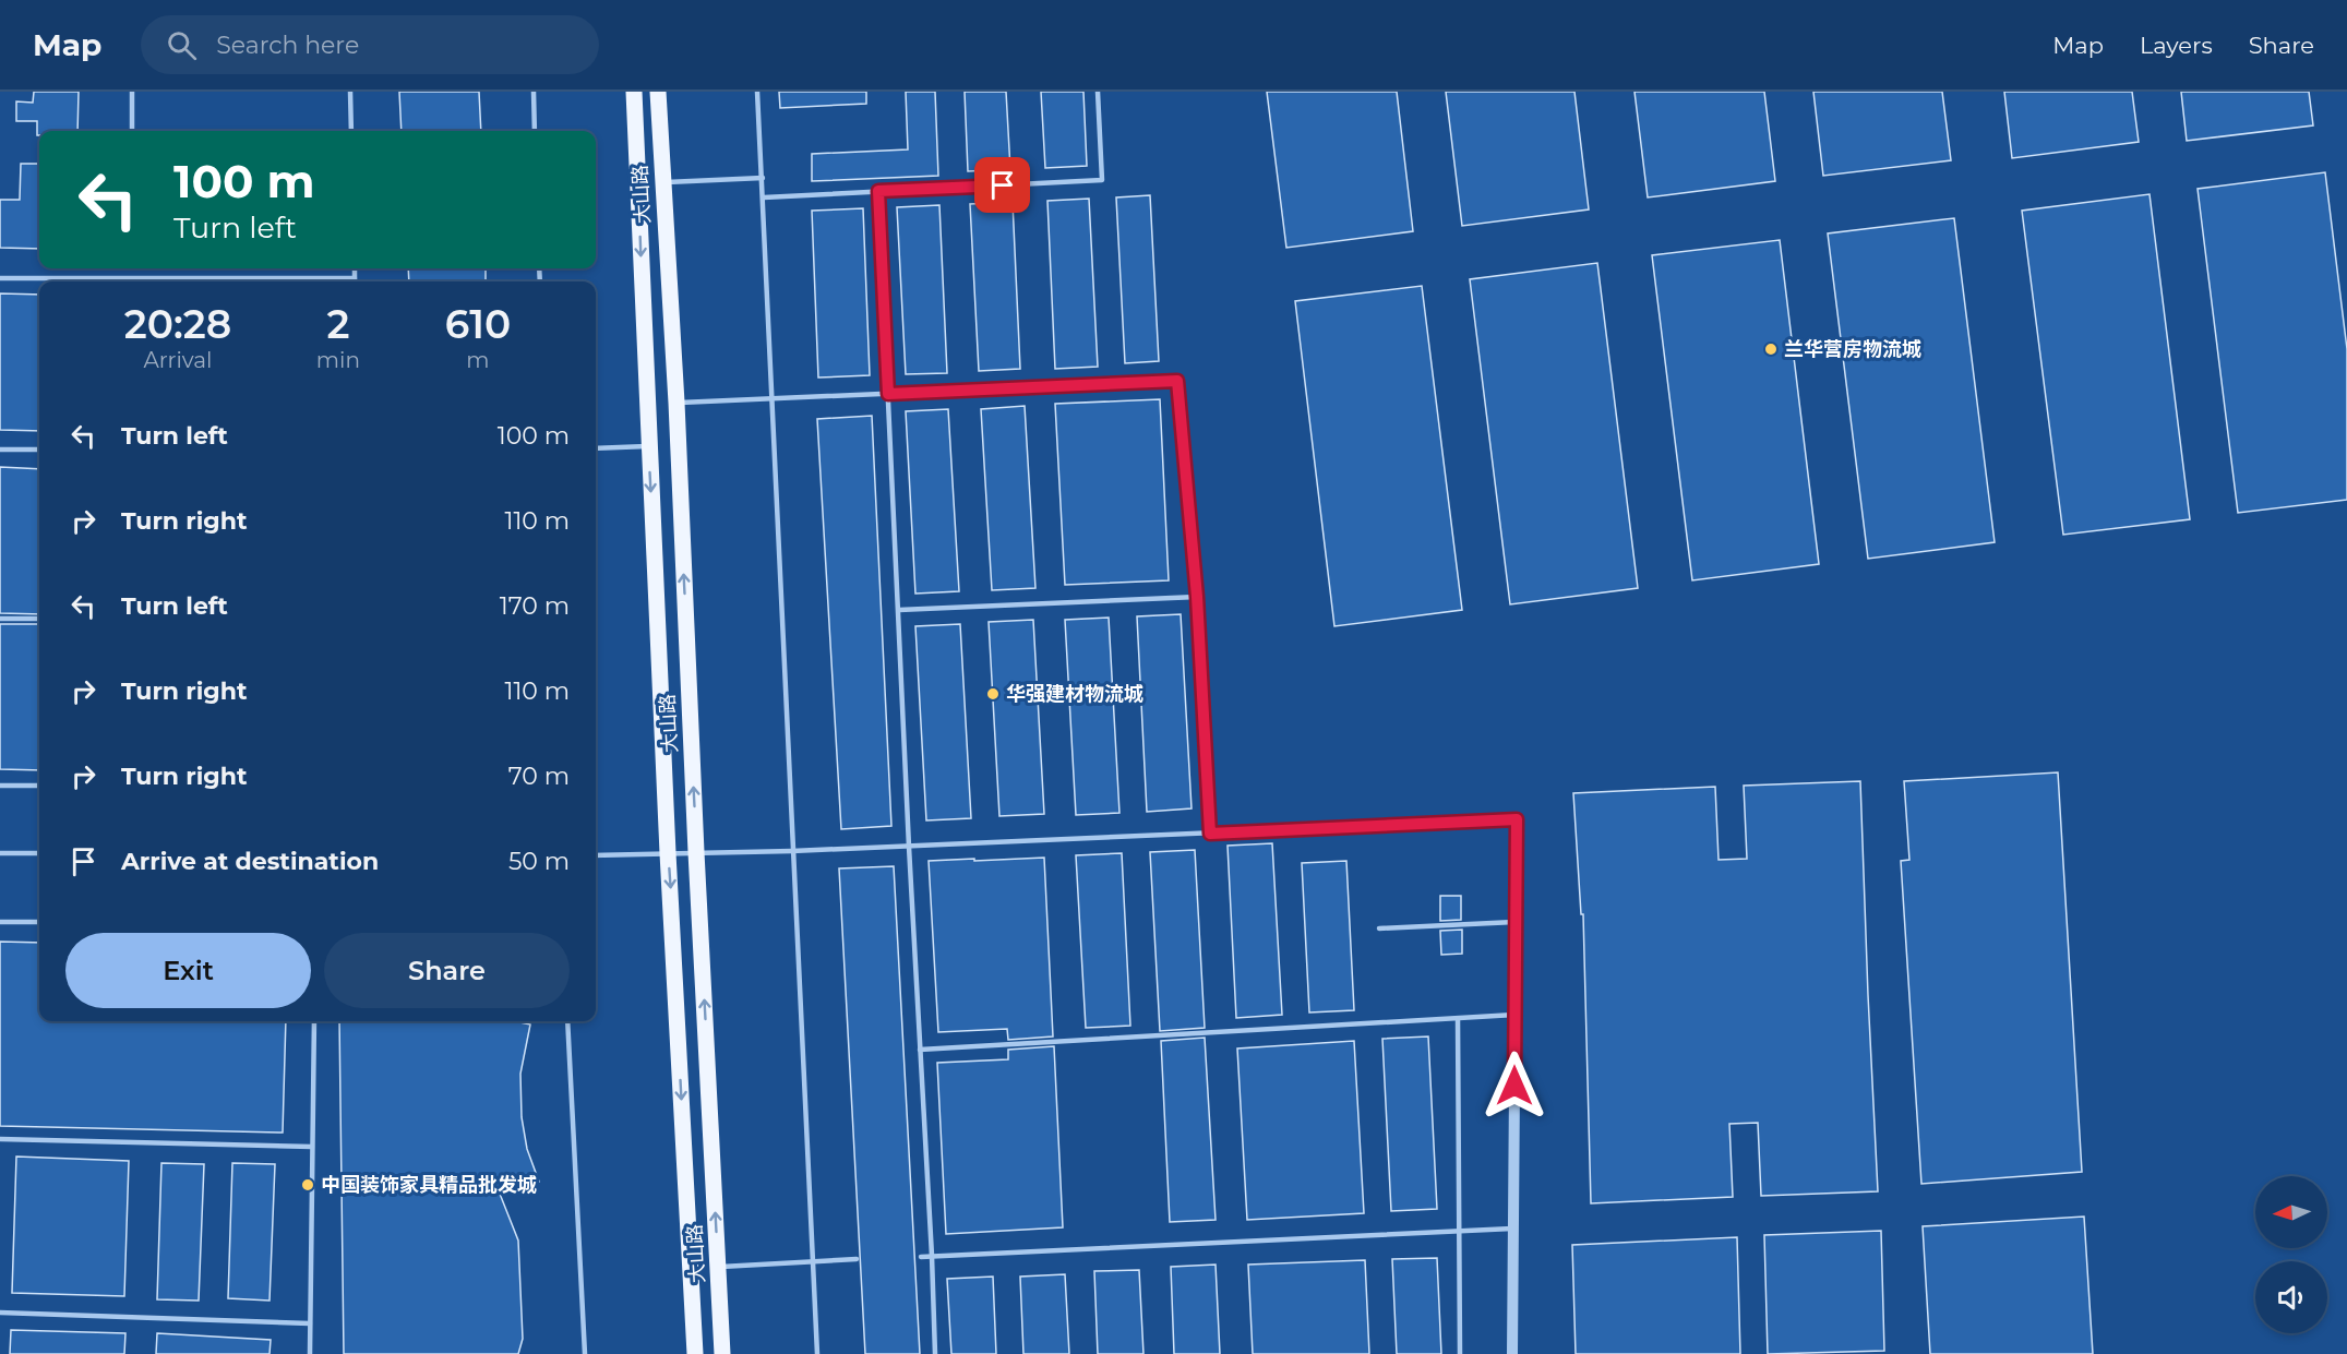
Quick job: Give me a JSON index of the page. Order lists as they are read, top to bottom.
{
  "streets": {
    "main road": ["大山路"]
  },
  "places": ["兰华营房物流城", "华强建材物流城", "中国装饰家具精品批发城"],
  "north": "left",
  "page": {
    "header": "Map",
    "search": "Search here",
    "nav": ["Map", "Layers", "Share"],
    "turn": ["100 m", "Turn left"],
    "eta": [
      "20:28",
      "Arrival",
      "2",
      "min",
      "610",
      "m"
    ],
    "list": [
      {
        "name": "Turn left",
        "value": "100 m"
      },
      {
        "name": "Turn right",
        "value": "110 m"
      },
      {
        "name": "Turn left",
        "value": "170 m"
      },
      {
        "name": "Turn right",
        "value": "110 m"
      },
      {
        "name": "Turn right",
        "value": "70 m"
      },
      {
        "name": "Arrive at destination",
        "value": "50 m"
      }
    ],
    "buttons": ["Exit", "Share"]
  }
}
